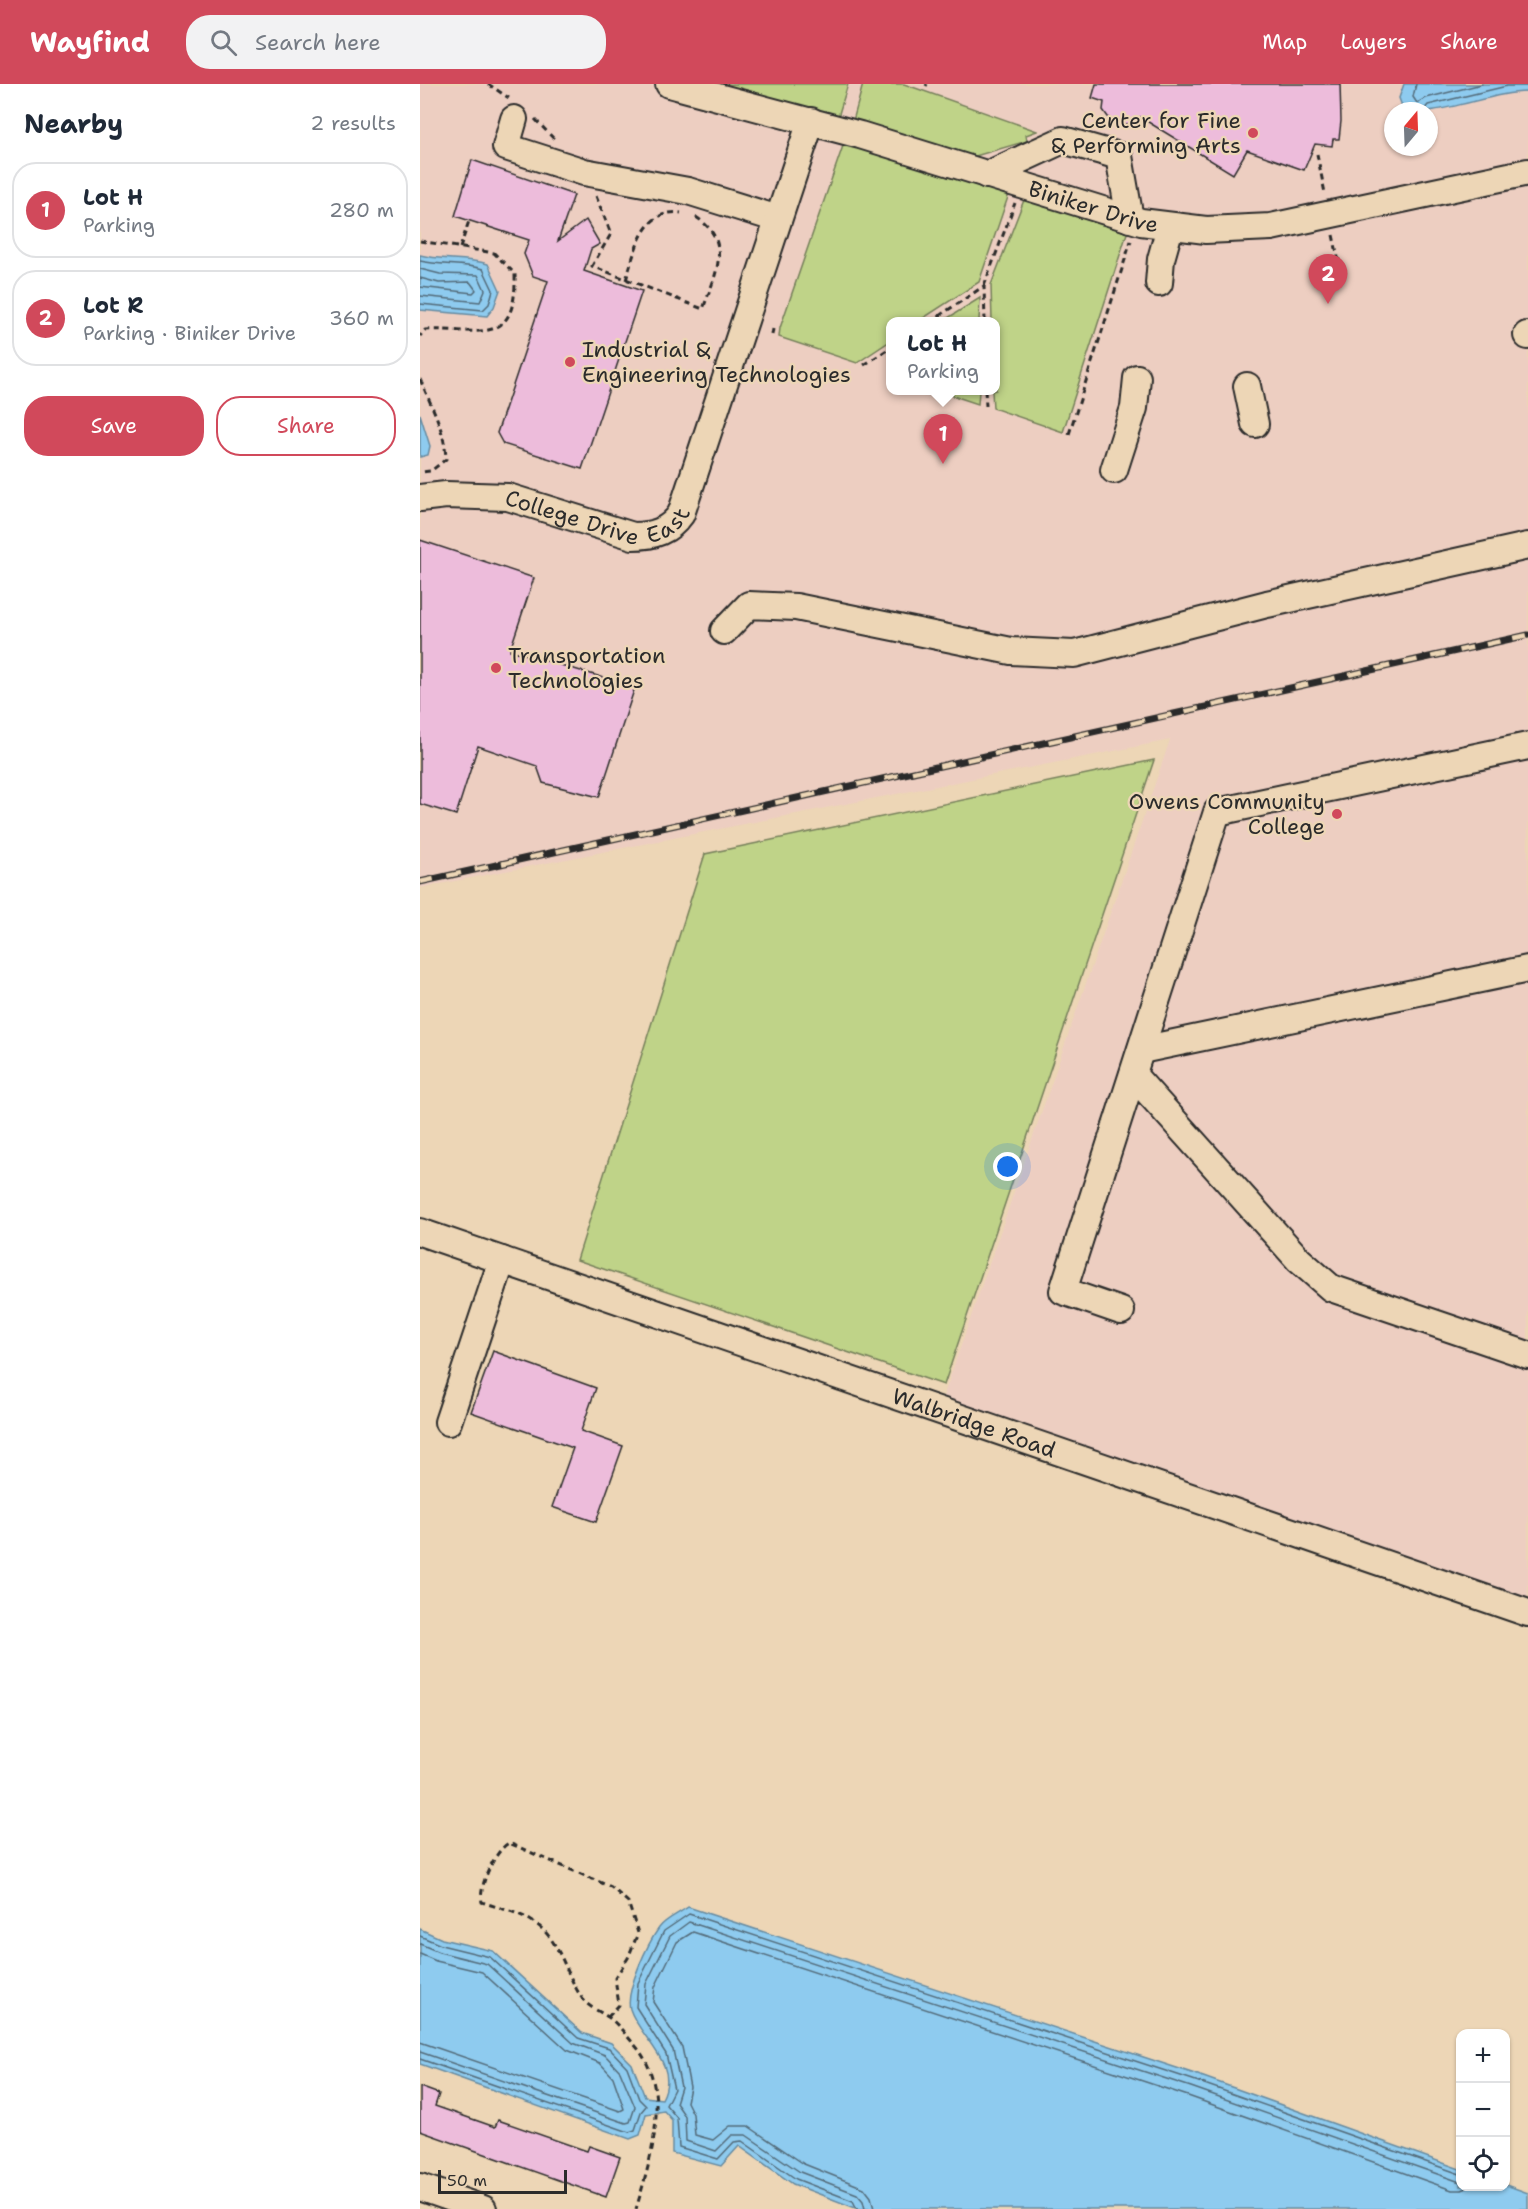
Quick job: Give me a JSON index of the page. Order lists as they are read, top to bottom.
{
  "streets": {
    "street": ["Biniker Drive", "College Drive East", "Walbridge Road"]
  },
  "crossings": [
    ["Biniker Drive", "College Drive East"]
  ],
  "places": [
    "Center for Fine & Performing Arts",
    "Industrial & Engineering Technologies",
    "Transportation Technologies",
    "Owens Community College"
  ],
  "scale_bar": "50 m",
  "north": "top",
  "page": {
    "header": "Wayfind",
    "search": "Search here",
    "nav": ["Map", "Layers", "Share"],
    "heading": ["Nearby", "2 results"],
    "list": [
      {
        "mark": "1",
        "name": "Lot H",
        "note": "Parking",
        "value": "280 m"
      },
      {
        "mark": "2",
        "name": "Lot R",
        "note": "Parking · Biniker Drive",
        "value": "360 m"
      }
    ],
    "pins": ["2", "1"],
    "popup": ["Lot H", "Parking"],
    "buttons": ["Save", "Share"],
    "map_buttons": ["+", "−"],
    "scale": "50 m"
  }
}
